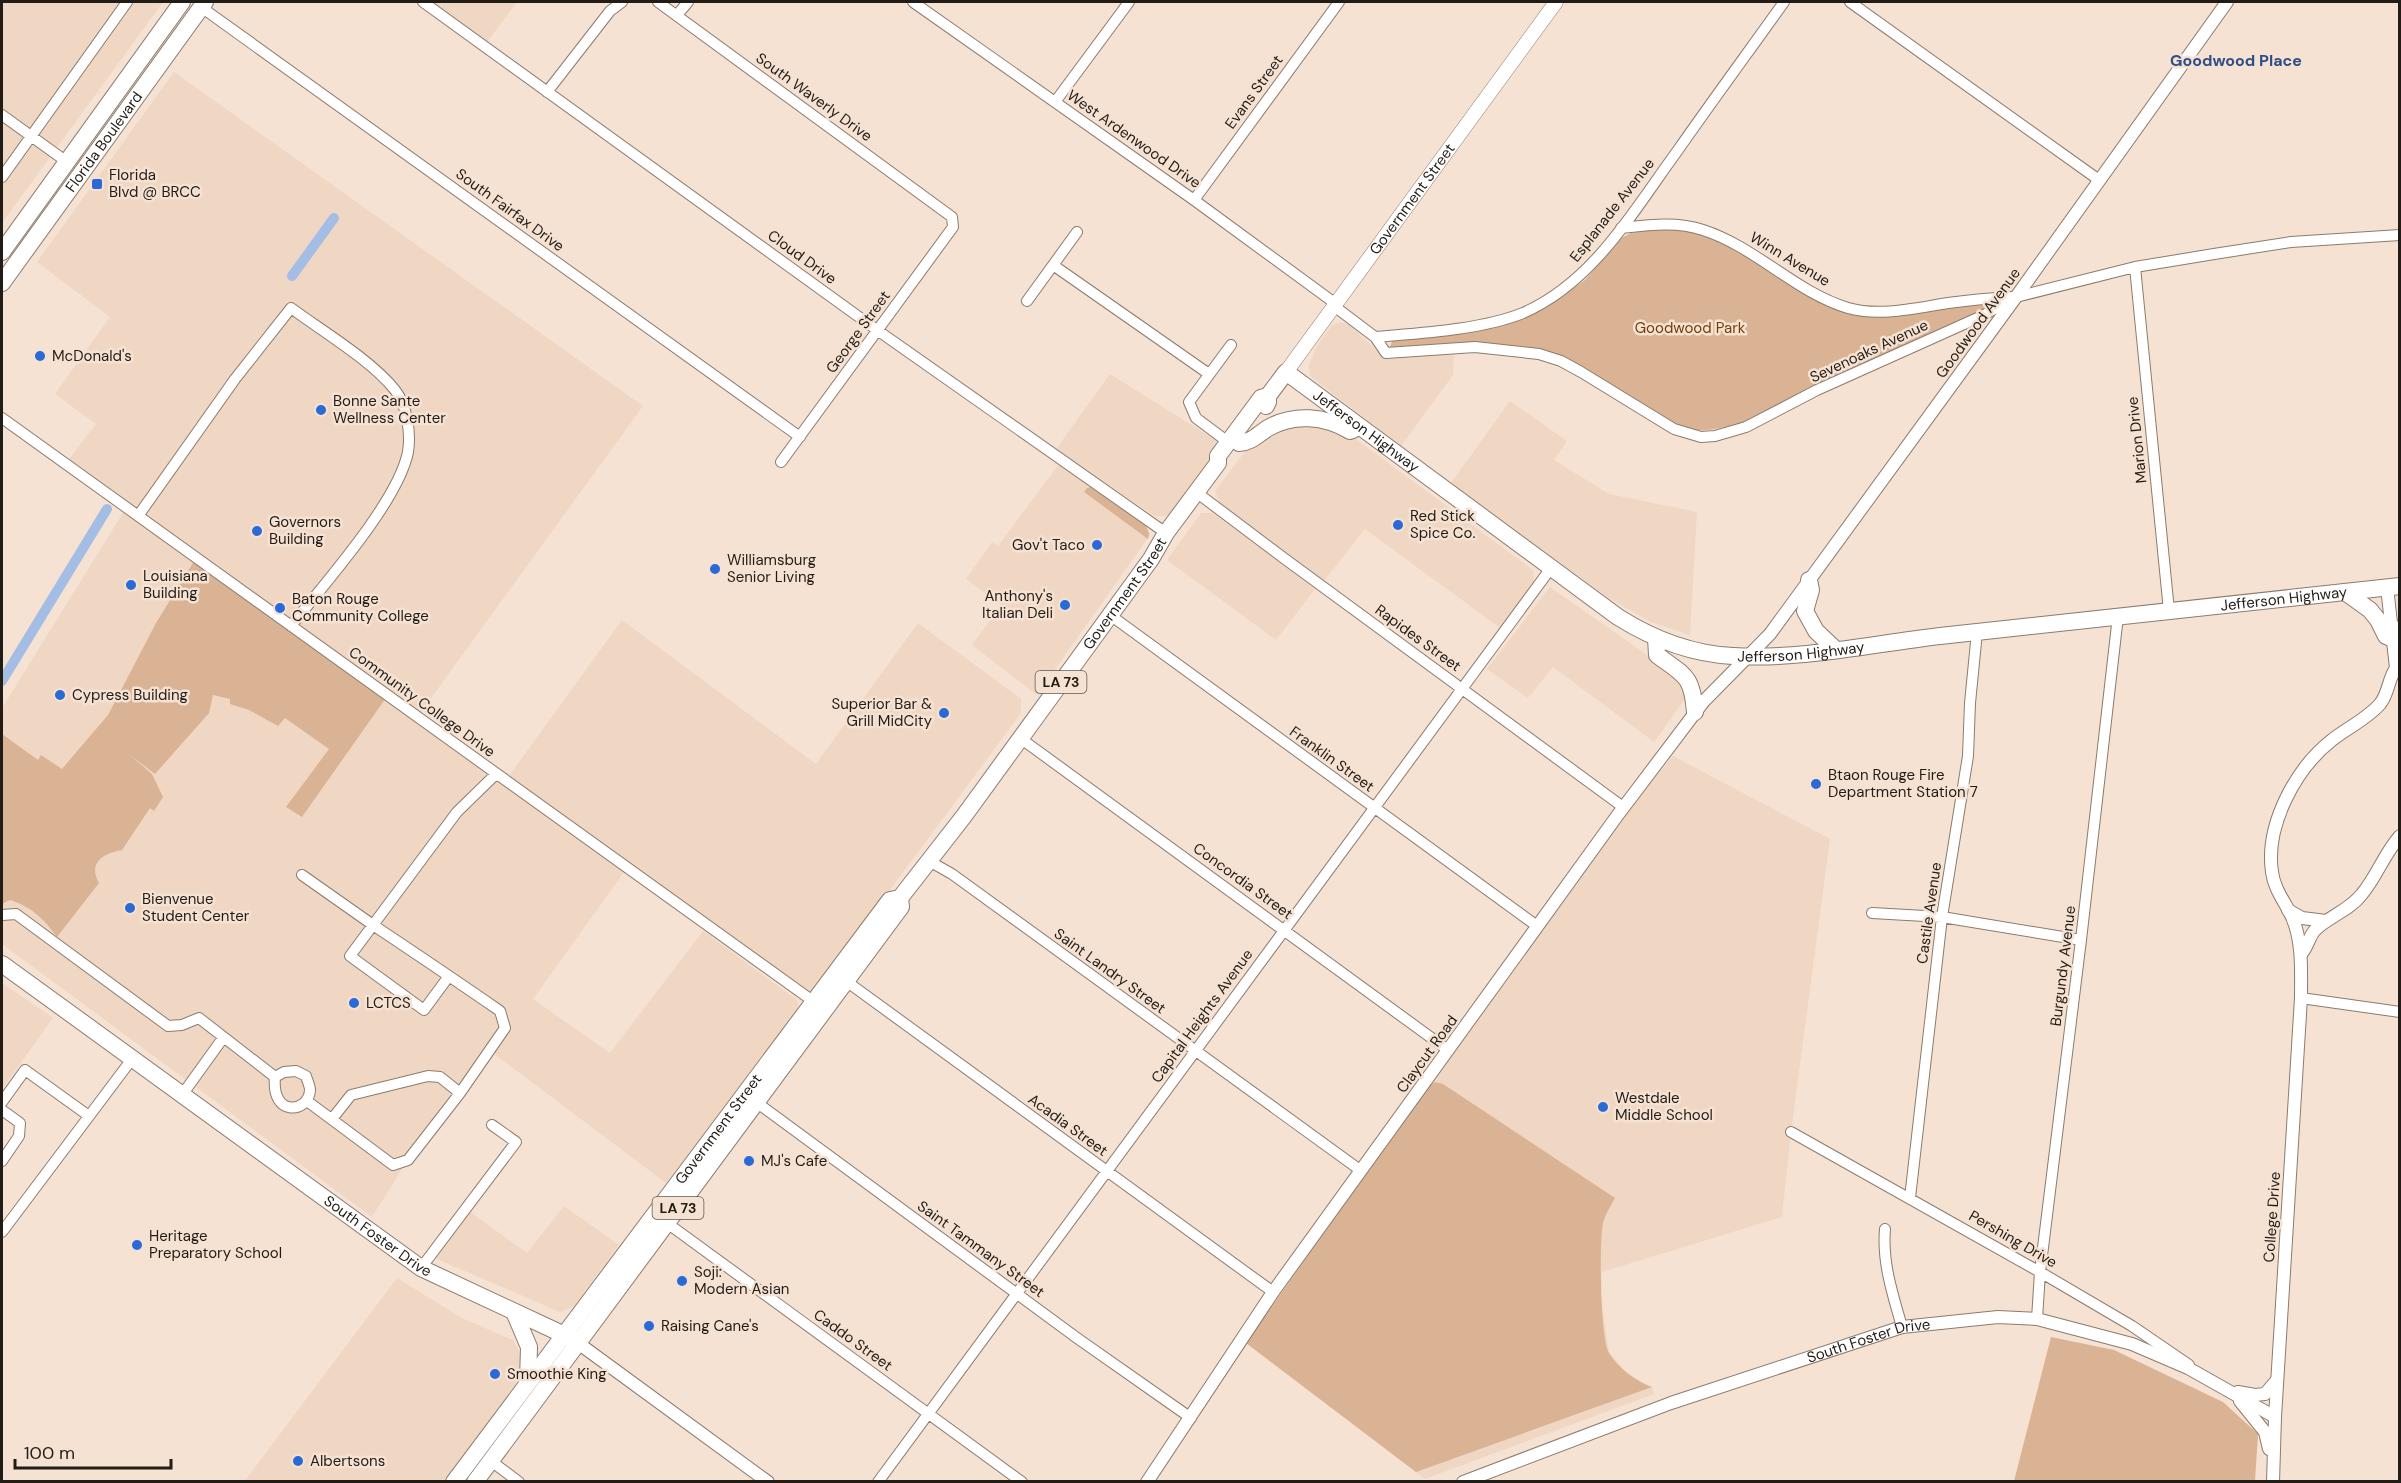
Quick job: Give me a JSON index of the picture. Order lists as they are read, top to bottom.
{
  "streets": {
    "main road": [
      "Florida Boulevard",
      "Government Street",
      "Jefferson Highway",
      "LA 73",
      "South Foster Drive"
    ],
    "street": [
      "Evans Street",
      "South Waverly Drive",
      "West Ardenwood Drive",
      "South Fairfax Drive",
      "Esplanade Avenue",
      "Cloud Drive",
      "Winn Avenue",
      "Goodwood Avenue",
      "George Street",
      "Sevenoaks Avenue",
      "Marion Drive",
      "Rapides Street",
      "Community College Drive",
      "Franklin Street",
      "Concordia Street",
      "Castile Avenue",
      "Burgundy Avenue",
      "Saint Landry Street",
      "Capital Heights Avenue",
      "Claycut Road",
      "Acadia Street",
      "College Drive",
      "Pershing Drive",
      "Saint Tammany Street",
      "Caddo Street"
    ]
  },
  "crossings": [
    ["Evans Street", "West Ardenwood Drive"],
    ["South Waverly Drive", "George Street"],
    ["West Ardenwood Drive", "Government Street"],
    ["Florida Boulevard", "South Fairfax Drive"],
    ["Government Street", "Cloud Drive"],
    ["Government Street", "Jefferson Highway"],
    ["Government Street", "Rapides Street"],
    ["Government Street", "Community College Drive"],
    ["Government Street", "Franklin Street"],
    ["Government Street", "Concordia Street"],
    ["Government Street", "Saint Landry Street"],
    ["Government Street", "Acadia Street"],
    ["Government Street", "South Foster Drive"],
    ["Government Street", "Saint Tammany Street"],
    ["Government Street", "Caddo Street"],
    ["South Fairfax Drive", "George Street"],
    ["Esplanade Avenue", "Winn Avenue"],
    ["Esplanade Avenue", "Sevenoaks Avenue"],
    ["Cloud Drive", "George Street"],
    ["Winn Avenue", "Goodwood Avenue"],
    ["Winn Avenue", "Sevenoaks Avenue"],
    ["Goodwood Avenue", "Sevenoaks Avenue"],
    ["Goodwood Avenue", "Jefferson Highway"],
    ["Goodwood Avenue", "Claycut Road"],
    ["Sevenoaks Avenue", "Marion Drive"],
    ["Jefferson Highway", "Marion Drive"],
    ["Jefferson Highway", "Castile Avenue"],
    ["Jefferson Highway", "Burgundy Avenue"],
    ["Jefferson Highway", "Capital Heights Avenue"],
    ["Jefferson Highway", "Claycut Road"],
    ["Jefferson Highway", "College Drive"],
    ["Rapides Street", "Capital Heights Avenue"],
    ["Rapides Street", "Claycut Road"],
    ["Franklin Street", "Capital Heights Avenue"],
    ["Franklin Street", "Claycut Road"],
    ["Concordia Street", "Capital Heights Avenue"],
    ["Concordia Street", "Claycut Road"],
    ["Castile Avenue", "Pershing Drive"],
    ["Burgundy Avenue", "South Foster Drive"],
    ["Burgundy Avenue", "Pershing Drive"],
    ["Saint Landry Street", "Capital Heights Avenue"],
    ["Saint Landry Street", "Claycut Road"],
    ["Capital Heights Avenue", "Acadia Street"],
    ["Capital Heights Avenue", "Saint Tammany Street"],
    ["Capital Heights Avenue", "Caddo Street"],
    ["Claycut Road", "Acadia Street"],
    ["Claycut Road", "Saint Tammany Street"],
    ["College Drive", "South Foster Drive"],
    ["South Foster Drive", "Pershing Drive"]
  ],
  "districts": ["Goodwood Place"],
  "parks": ["Goodwood Park"],
  "places": {
    "transit": ["Florida Blvd @ BRCC"],
    "other": [
      "McDonald's",
      "Bonne Sante Wellness Center",
      "Red Stick Spice Co.",
      "Governors Building",
      "Gov't Taco",
      "Williamsburg Senior Living",
      "Louisiana Building",
      "Anthony's Italian Deli",
      "Baton Rouge Community College",
      "Cypress Building",
      "Superior Bar & Grill MidCity",
      "Btaon Rouge Fire Department Station 7",
      "Bienvenue Student Center",
      "LCTCS",
      "Westdale Middle School",
      "MJ's Cafe",
      "Heritage Preparatory School",
      "Soji: Modern Asian",
      "Raising Cane's",
      "Smoothie King",
      "Albertsons"
    ]
  },
  "scale_bar": "100 m"
}
